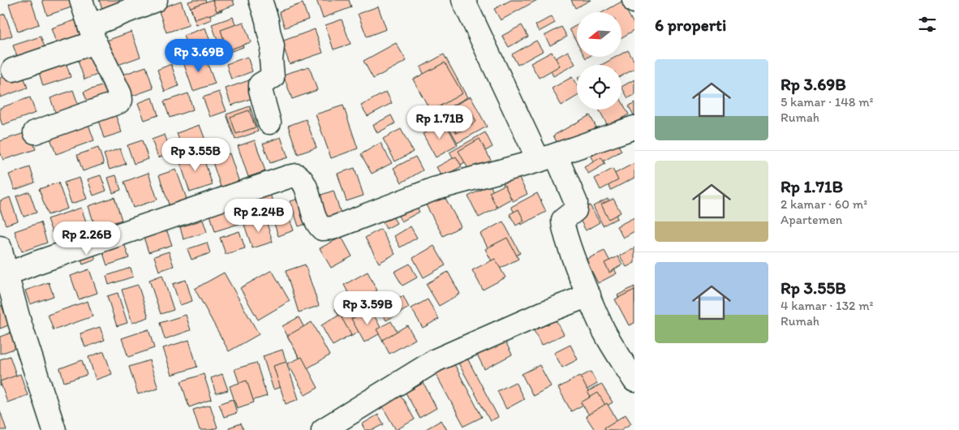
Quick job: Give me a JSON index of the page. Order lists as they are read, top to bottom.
{
  "north": "left",
  "page": {
    "heading": "6 properti",
    "price": [
      "Rp 3.69B",
      "Rp 1.71B",
      "Rp 3.55B",
      "Rp 2.24B",
      "Rp 2.26B",
      "Rp 3.59B"
    ],
    "list": [
      {
        "name": "Rp 3.69B",
        "note": "5 kamar · 148 m² · Rumah"
      },
      {
        "name": "Rp 1.71B",
        "note": "2 kamar · 60 m² · Apartemen"
      },
      {
        "name": "Rp 3.55B",
        "note": "4 kamar · 132 m² · Rumah"
      }
    ]
  }
}
